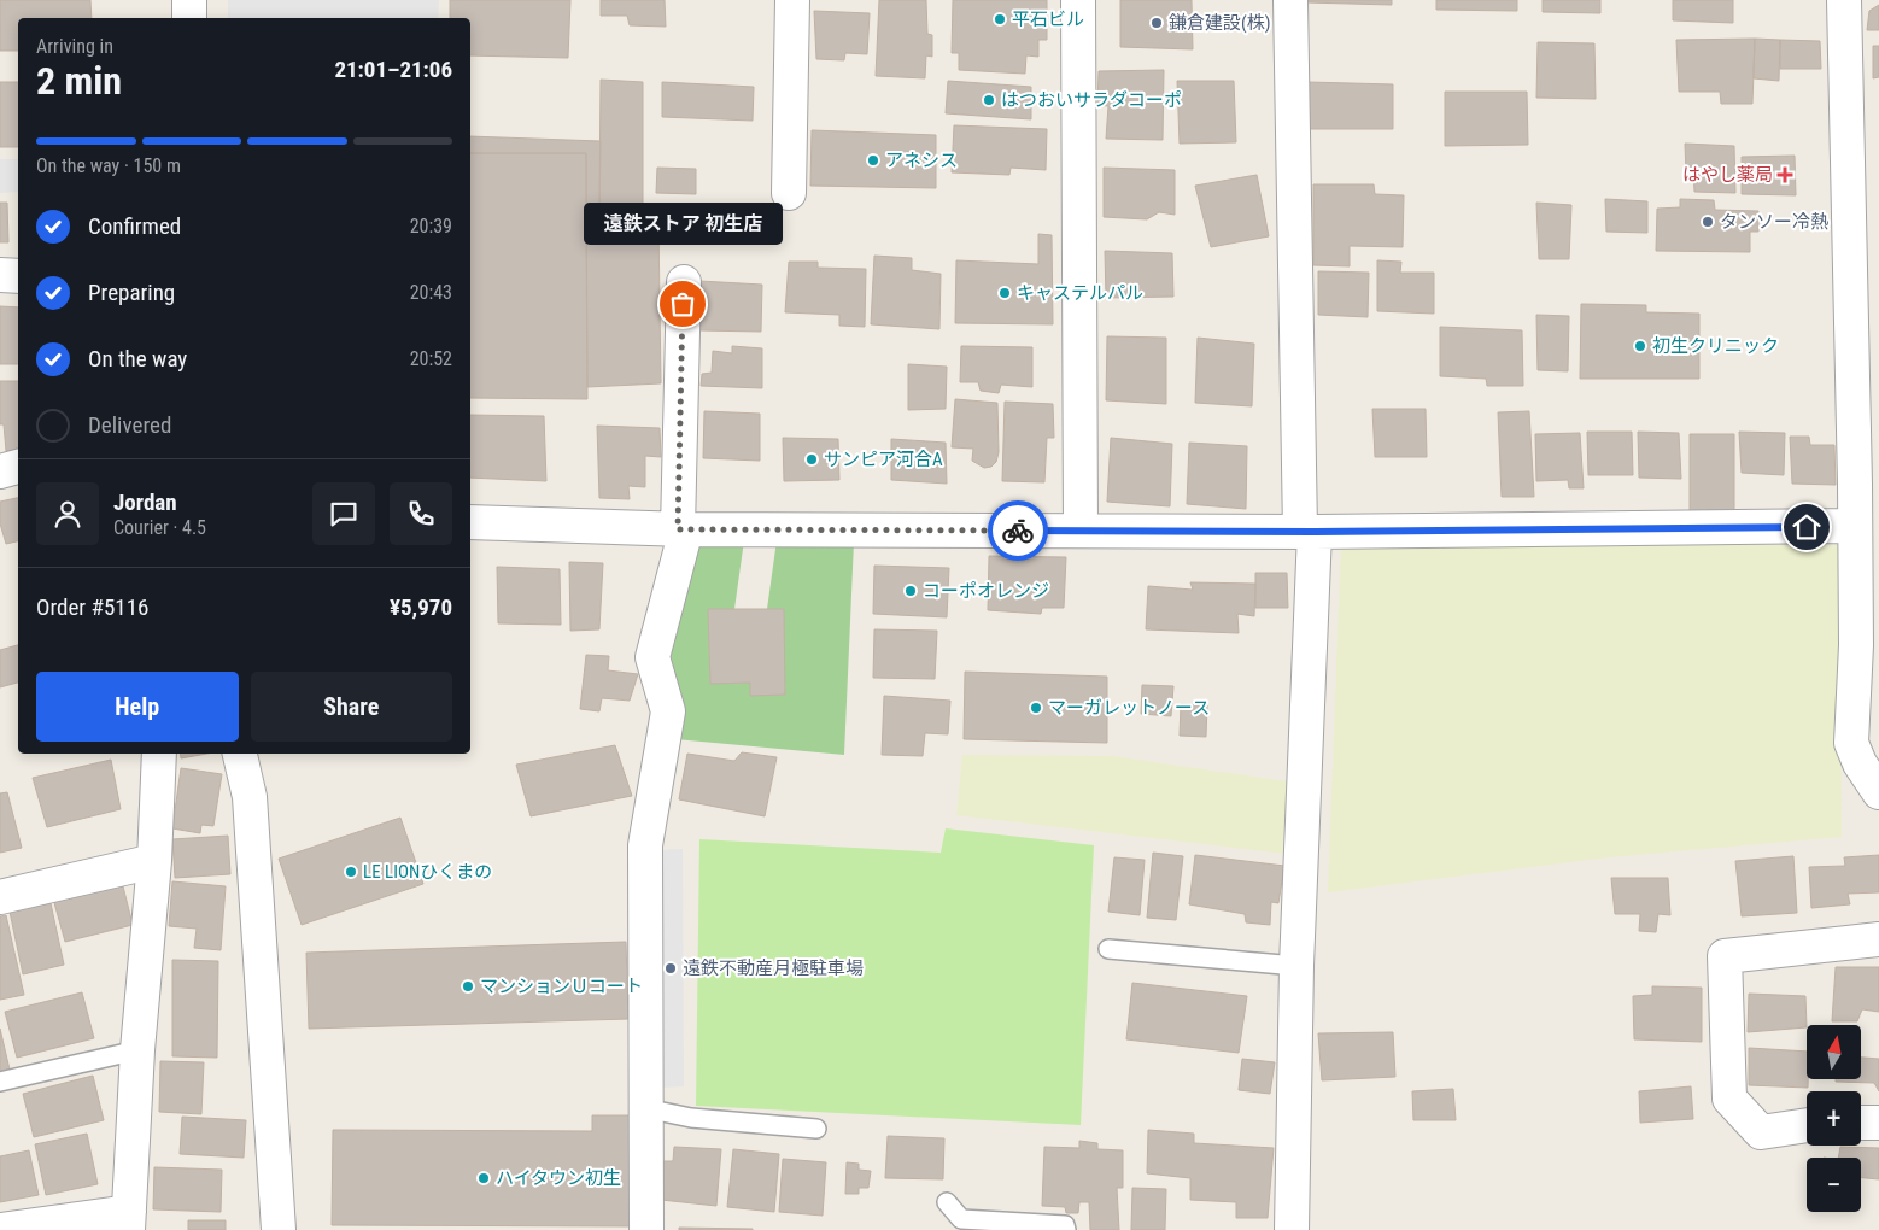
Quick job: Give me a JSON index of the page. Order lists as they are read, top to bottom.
{
  "places": {
    "other": [
      "平石ビル",
      "鎌倉建設(株)",
      "はつおいサラダコーポ",
      "アネシス",
      "タンソー冷熱",
      "キャステルパル",
      "遠鉄ストア 初生店",
      "初生クリニック",
      "サンピア河合A",
      "コーポオレンジ",
      "マーガレットノース",
      "LE LIONひくまの",
      "遠鉄不動産月極駐車場",
      "マンションＵコート",
      "ハイタウン初生"
    ],
    "health": ["はやし薬局"]
  },
  "north": "top",
  "page": {
    "heading": ["2 min", "Arriving in", "21:01–21:06"],
    "panel": [
      "Jordan",
      "Courier · 4.5",
      "Order #5116",
      "¥5,970"
    ],
    "bar": "On the way · 150 m",
    "list": [
      ["Confirmed", "20:39"],
      ["Preparing", "20:43"],
      ["On the way", "20:52"],
      "Delivered"
    ],
    "bubble": "遠鉄ストア 初生店",
    "buttons": ["Help", "Share"],
    "map_buttons": ["+", "−"]
  }
}
